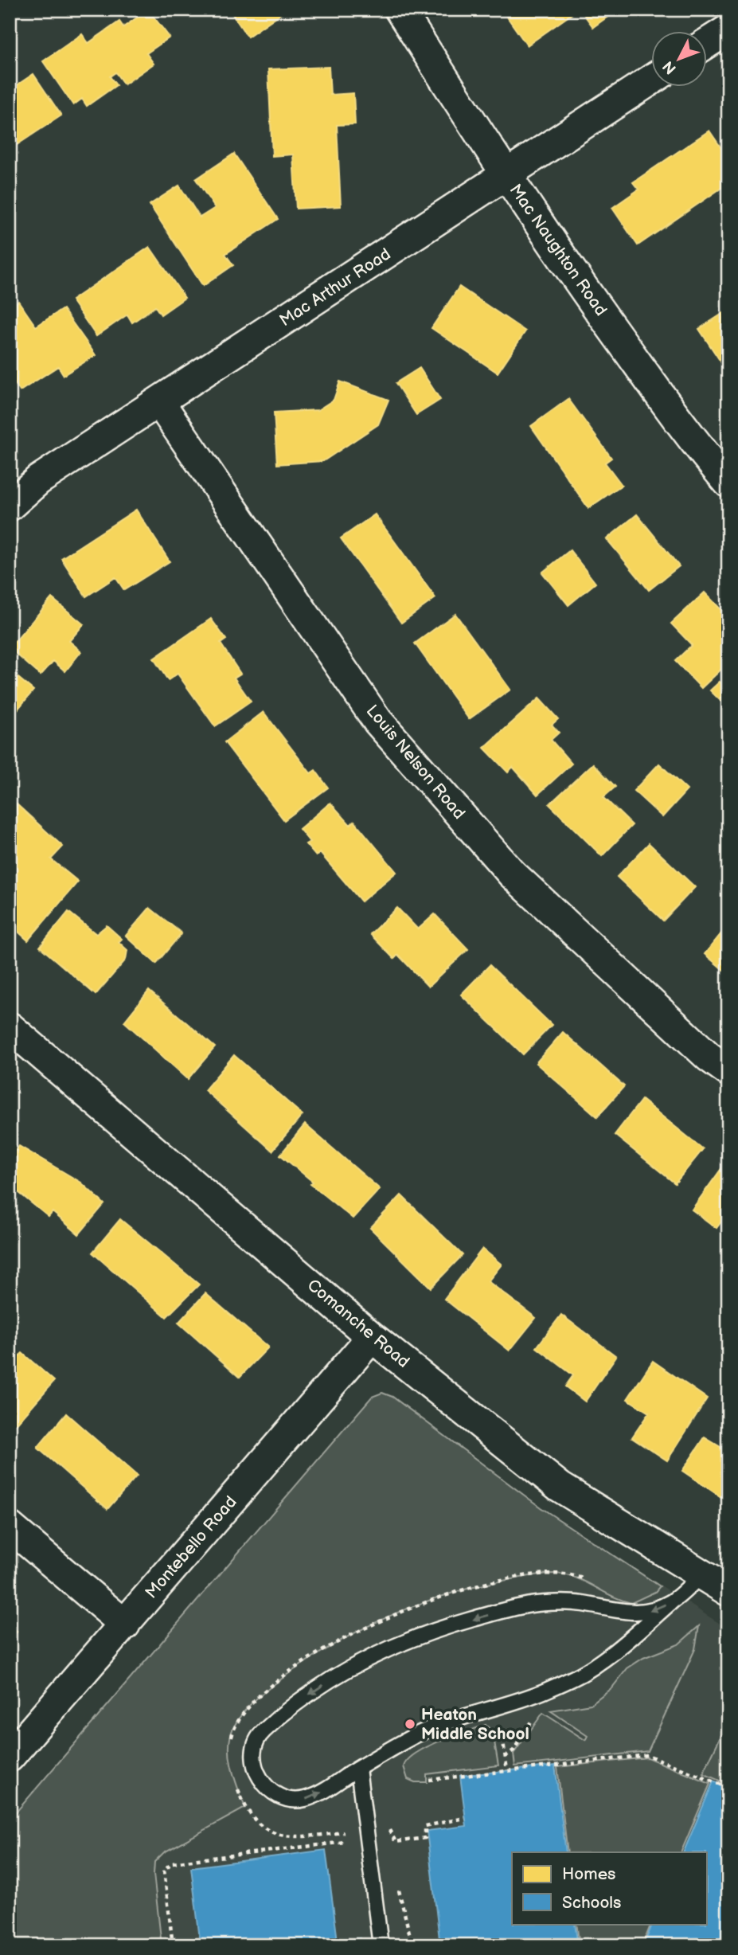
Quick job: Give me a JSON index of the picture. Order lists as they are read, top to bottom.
{
  "streets": {
    "street": [
      "Mac Naughton Road",
      "Mac Arthur Road",
      "Louis Nelson Road",
      "Comanche Road",
      "Montebello Road"
    ]
  },
  "crossings": [
    ["Mac Naughton Road", "Mac Arthur Road"],
    ["Mac Arthur Road", "Louis Nelson Road"],
    ["Comanche Road", "Montebello Road"]
  ],
  "places": ["Heaton Middle School"],
  "legend": ["Homes", "Schools"],
  "north": "bottom left"
}
